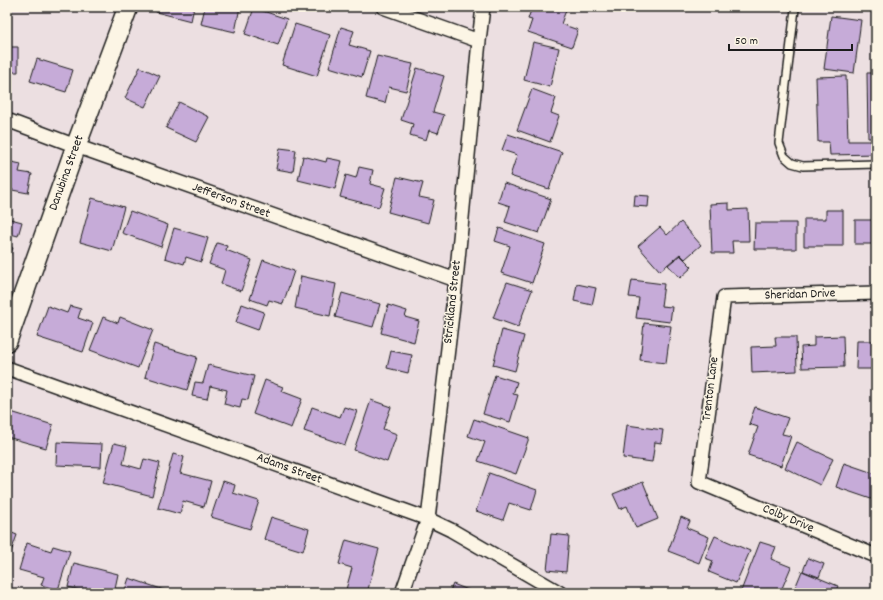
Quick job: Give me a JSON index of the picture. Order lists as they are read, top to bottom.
{
  "streets": {
    "street": [
      "Danubina Street",
      "Jefferson Street",
      "Sheridan Drive",
      "Strickland Street",
      "Trenton Lane",
      "Adams Street",
      "Colby Drive"
    ]
  },
  "crossings": [
    ["Danubina Street", "Jefferson Street"],
    ["Jefferson Street", "Strickland Street"],
    ["Sheridan Drive", "Trenton Lane"],
    ["Strickland Street", "Adams Street"],
    ["Trenton Lane", "Colby Drive"]
  ],
  "scale_bar": "50 m"
}
